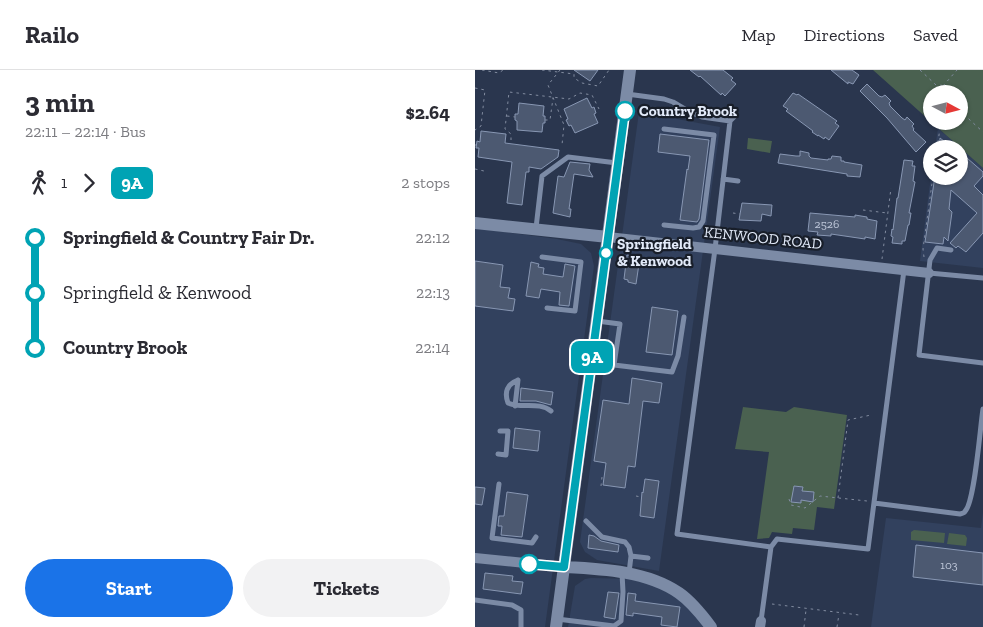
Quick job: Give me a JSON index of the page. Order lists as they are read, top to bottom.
{
  "streets": {
    "main road": ["KENWOOD ROAD"]
  },
  "places": ["Country Brook", "Springfield & Kenwood"],
  "lines": ["bus line 9A"],
  "house_numbers": ["2526", "103"],
  "north": "right",
  "page": {
    "header": "Railo",
    "nav": ["Map", "Directions", "Saved"],
    "heading": ["3 min", "22:11 – 22:14 · Bus", "$2.64"],
    "on_map": "9A",
    "legs": ["1", "9A", "2 stops"],
    "list": [
      {
        "name": "Springfield & Country Fair Dr.",
        "value": "22:12"
      },
      {
        "name": "Springfield & Kenwood",
        "value": "22:13"
      },
      {
        "name": "Country Brook",
        "value": "22:14"
      }
    ],
    "buttons": ["Start", "Tickets"]
  }
}
